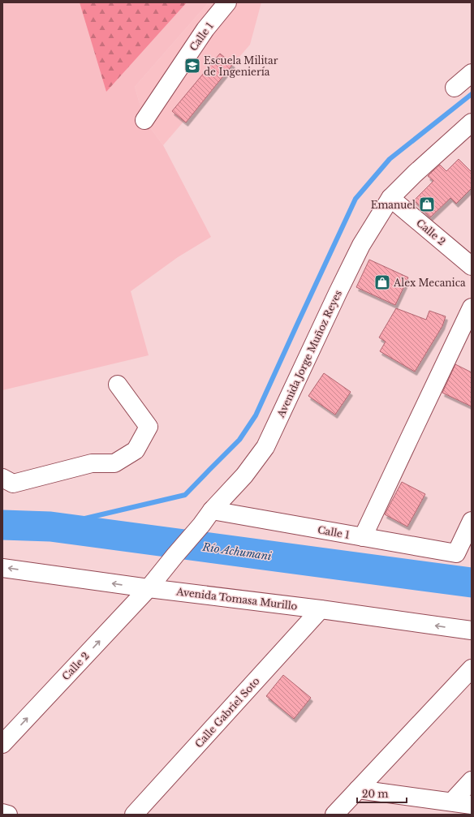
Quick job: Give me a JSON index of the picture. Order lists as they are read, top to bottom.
{
  "streets": {
    "street": [
      "Calle 1",
      "Calle 2",
      "Avenida Jorge Muñoz Reyes",
      "Avenida Tomasa Murillo",
      "Calle Gabriel Soto"
    ]
  },
  "crossings": [
    ["Calle 1", "Avenida Jorge Muñoz Reyes"],
    ["Calle 2", "Avenida Jorge Muñoz Reyes"],
    ["Calle 2", "Avenida Tomasa Murillo"],
    ["Avenida Jorge Muñoz Reyes", "Avenida Tomasa Murillo"],
    ["Avenida Tomasa Murillo", "Calle Gabriel Soto"]
  ],
  "one_way": ["Calle 2", "Avenida Tomasa Murillo"],
  "water": ["Río Achumani"],
  "places": {
    "school or university": ["Escuela Militar de Ingeniería"],
    "shop": ["Emanuel", "Alex Mecanica"]
  },
  "scale_bar": "20 m"
}
